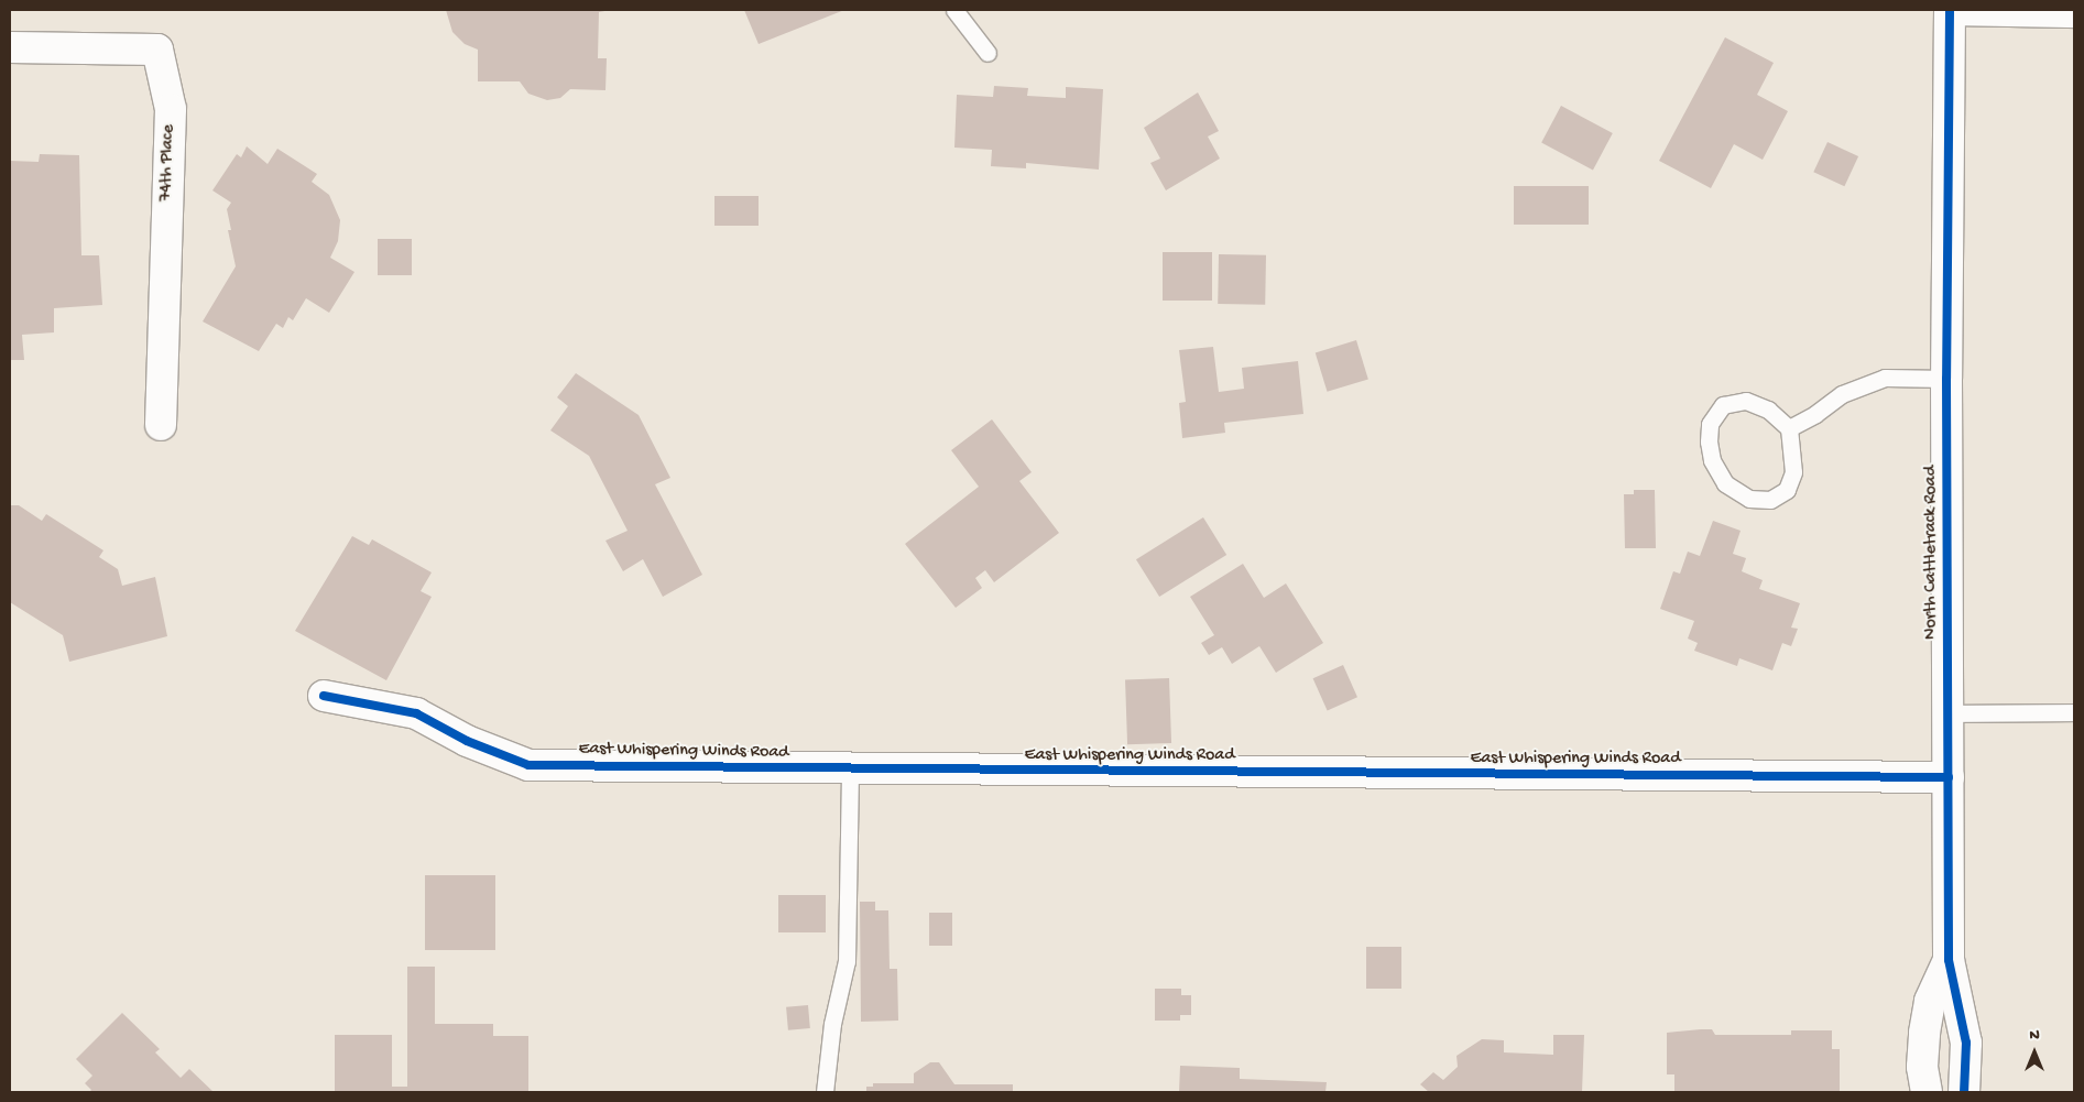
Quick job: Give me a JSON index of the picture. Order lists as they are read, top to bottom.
{
  "streets": {
    "street": ["74th Place", "North Cattletrack Road", "East Whispering Winds Road"]
  },
  "crossings": [
    ["North Cattletrack Road", "East Whispering Winds Road"]
  ],
  "north": "top"
}
